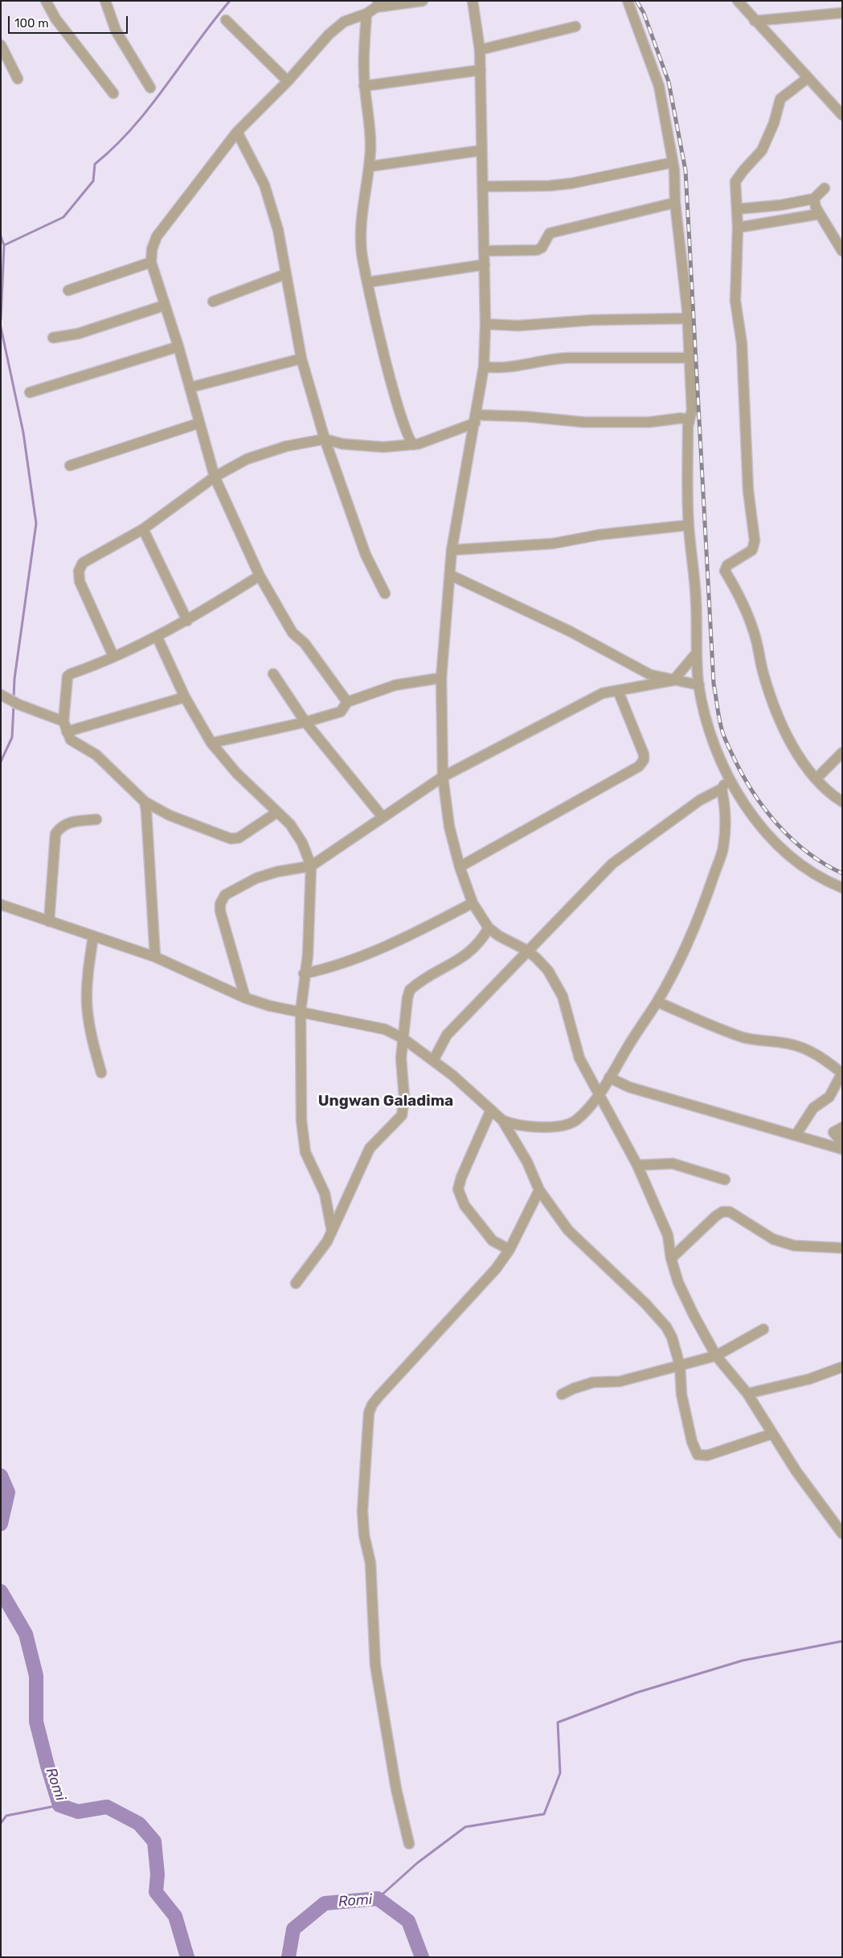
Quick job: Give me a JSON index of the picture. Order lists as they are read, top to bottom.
{
  "districts": ["Ungwan Galadima"],
  "water": ["Romi"],
  "scale_bar": "100 m"
}
